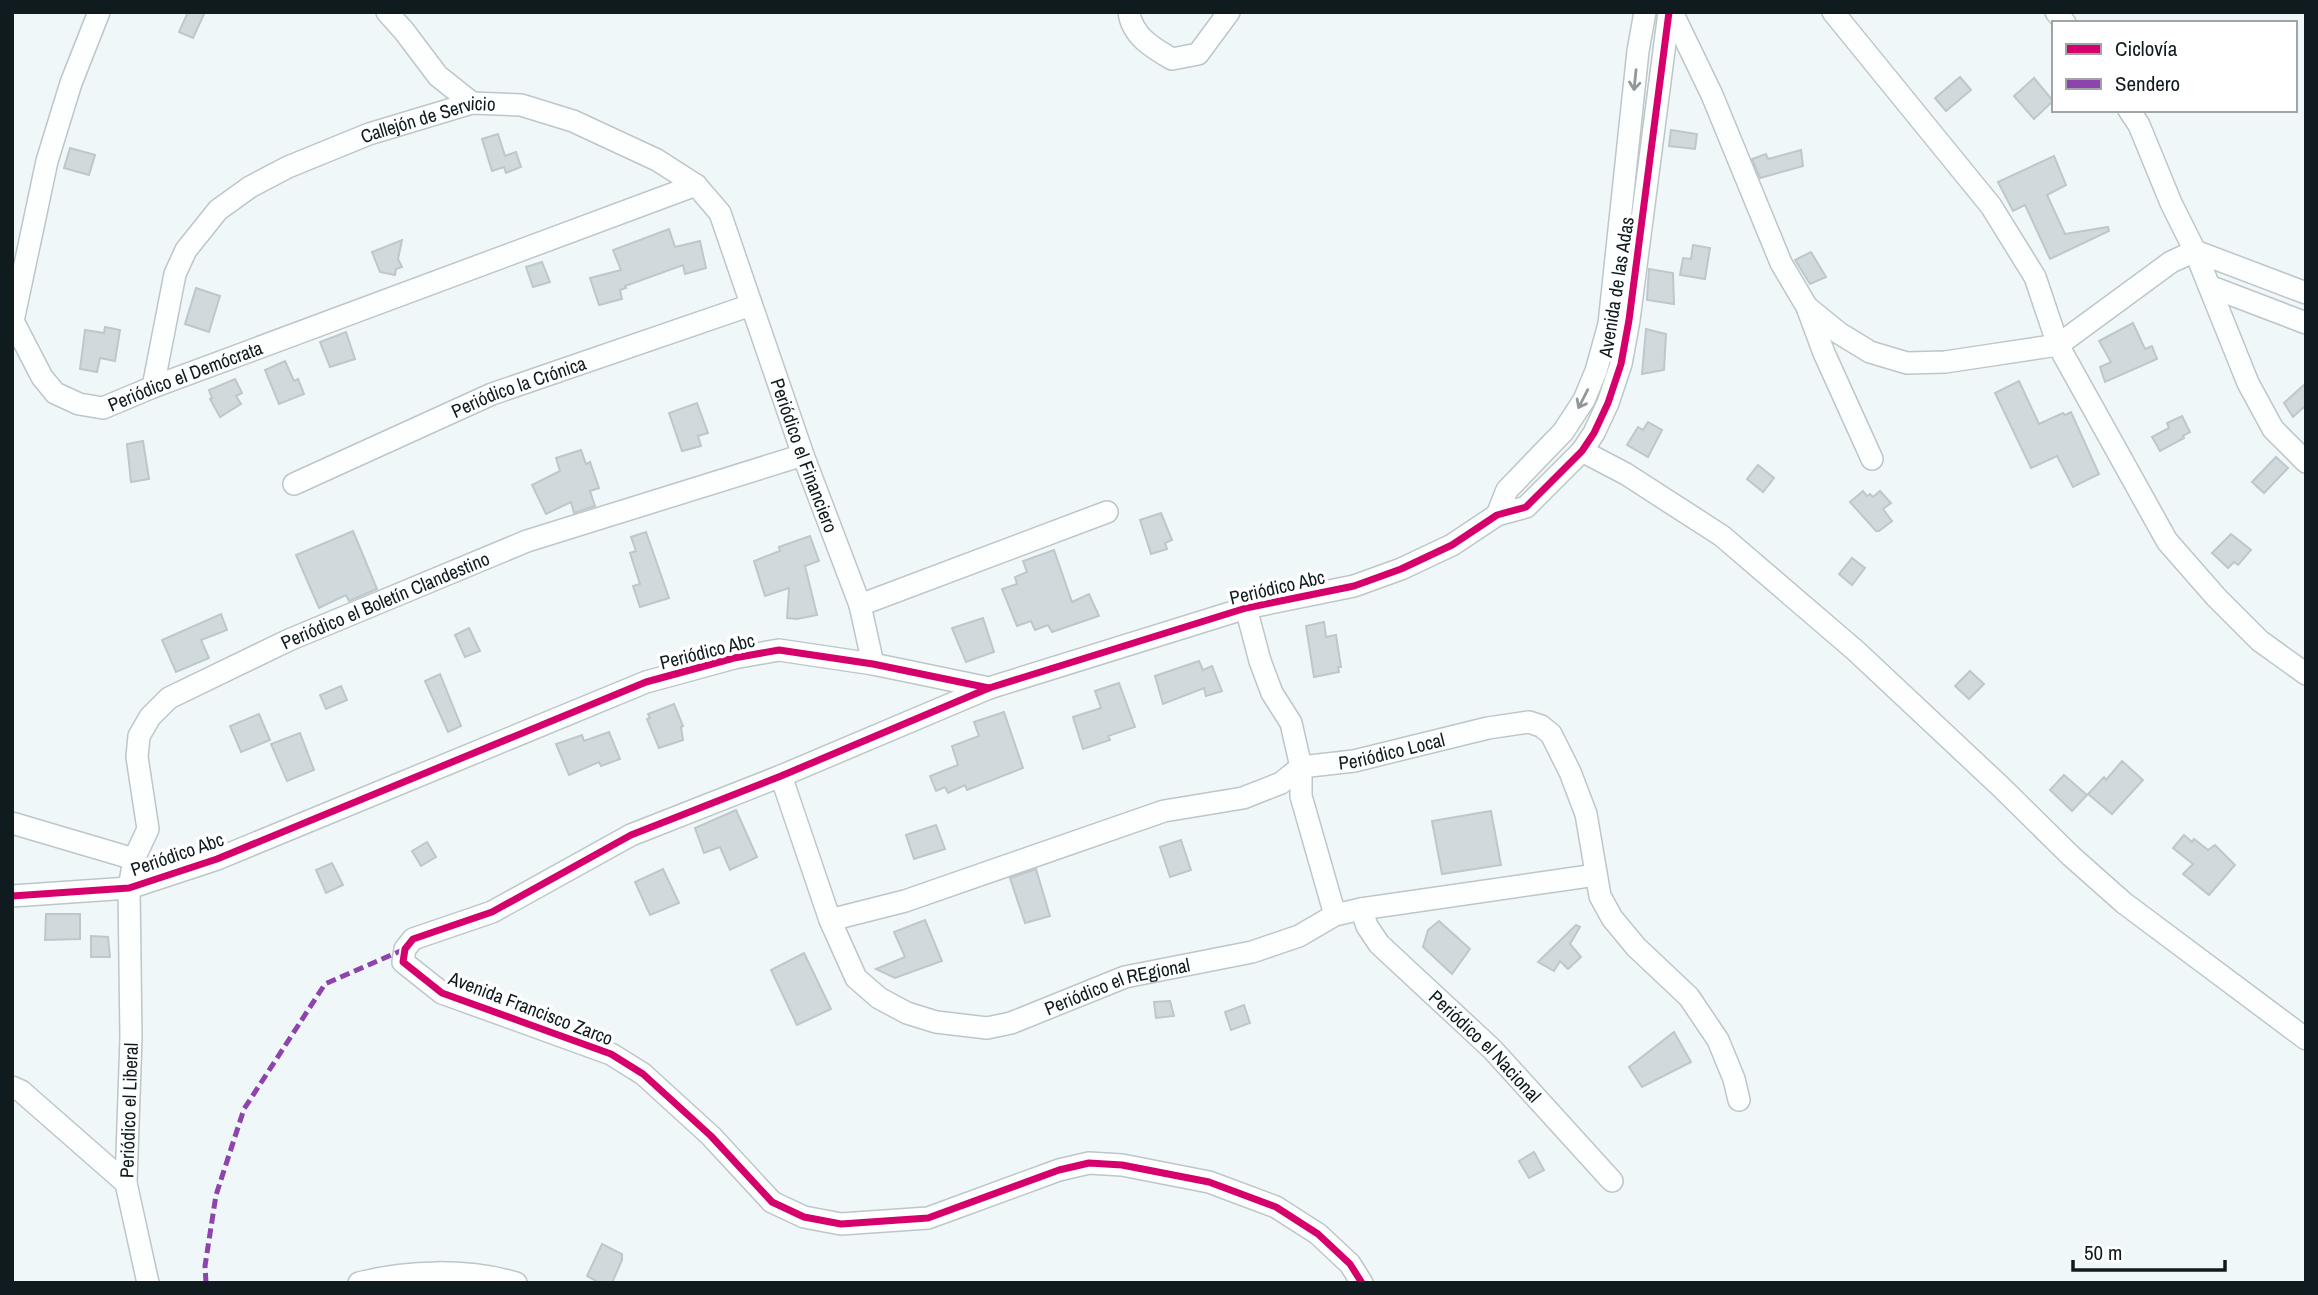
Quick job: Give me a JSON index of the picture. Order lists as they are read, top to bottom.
{
  "streets": {
    "street": [
      "Callejón de Servicio",
      "Avenida de las Adas",
      "Periódico el Demócrata",
      "Periódico la Crónica",
      "Periódico el Financiero",
      "Periódico Abc",
      "Periódico el Boletín Clandestino",
      "Periódico Local",
      "Periódico el REgional",
      "Avenida Francisco Zarco",
      "Periódico el Nacional",
      "Periódico el Liberal"
    ]
  },
  "crossings": [
    ["Callejón de Servicio", "Periódico el Demócrata"],
    ["Callejón de Servicio", "Periódico la Crónica"],
    ["Callejón de Servicio", "Periódico el Financiero"],
    ["Avenida de las Adas", "Periódico Abc"],
    ["Periódico la Crónica", "Periódico el Financiero"],
    ["Periódico el Financiero", "Periódico el Boletín Clandestino"],
    ["Periódico Abc", "Periódico el Boletín Clandestino"],
    ["Periódico Abc", "Periódico el Liberal"],
    ["Periódico el Boletín Clandestino", "Periódico el Liberal"],
    ["Periódico Local", "Periódico el REgional"],
    ["Periódico el REgional", "Avenida Francisco Zarco"],
    ["Periódico el REgional", "Periódico el Nacional"]
  ],
  "legend": ["Ciclovía", "Sendero"],
  "scale_bar": "50 m"
}
